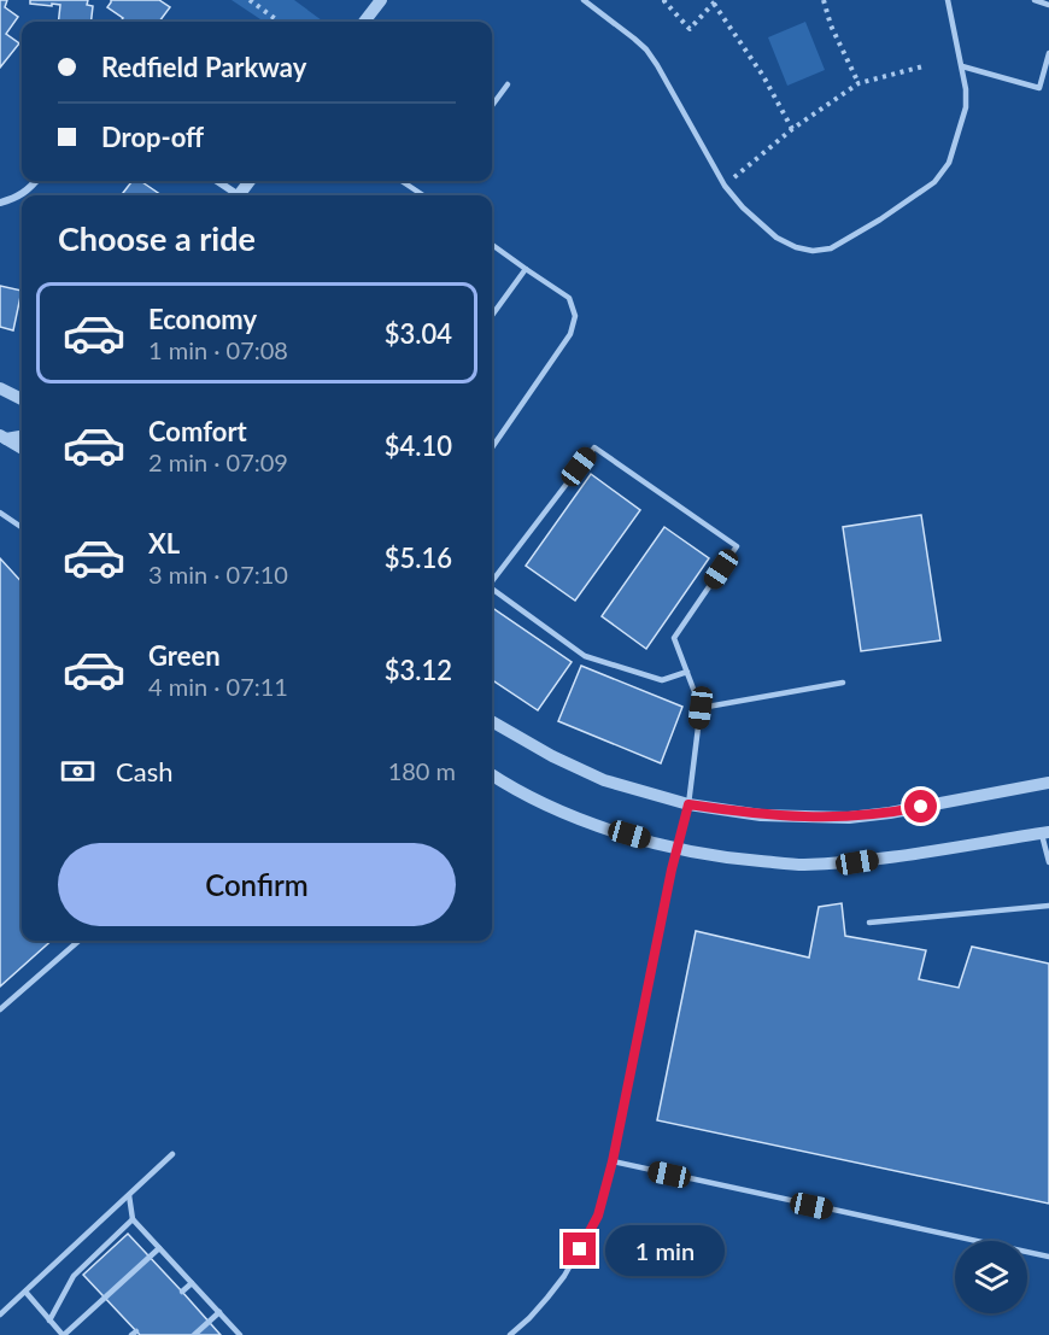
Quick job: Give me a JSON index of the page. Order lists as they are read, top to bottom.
{
  "page": {
    "banner": ["Redfield Parkway", "Drop-off"],
    "heading": "Choose a ride",
    "list": [
      {
        "name": "Economy",
        "note": "1 min · 07:08",
        "value": "$3.04"
      },
      {
        "name": "Comfort",
        "note": "2 min · 07:09",
        "value": "$4.10"
      },
      {
        "name": "XL",
        "note": "3 min · 07:10",
        "value": "$5.16"
      },
      {
        "name": "Green",
        "note": "4 min · 07:11",
        "value": "$3.12"
      }
    ],
    "pay": ["Cash", "180 m"],
    "buttons": "Confirm",
    "bubble": "1 min"
  }
}
